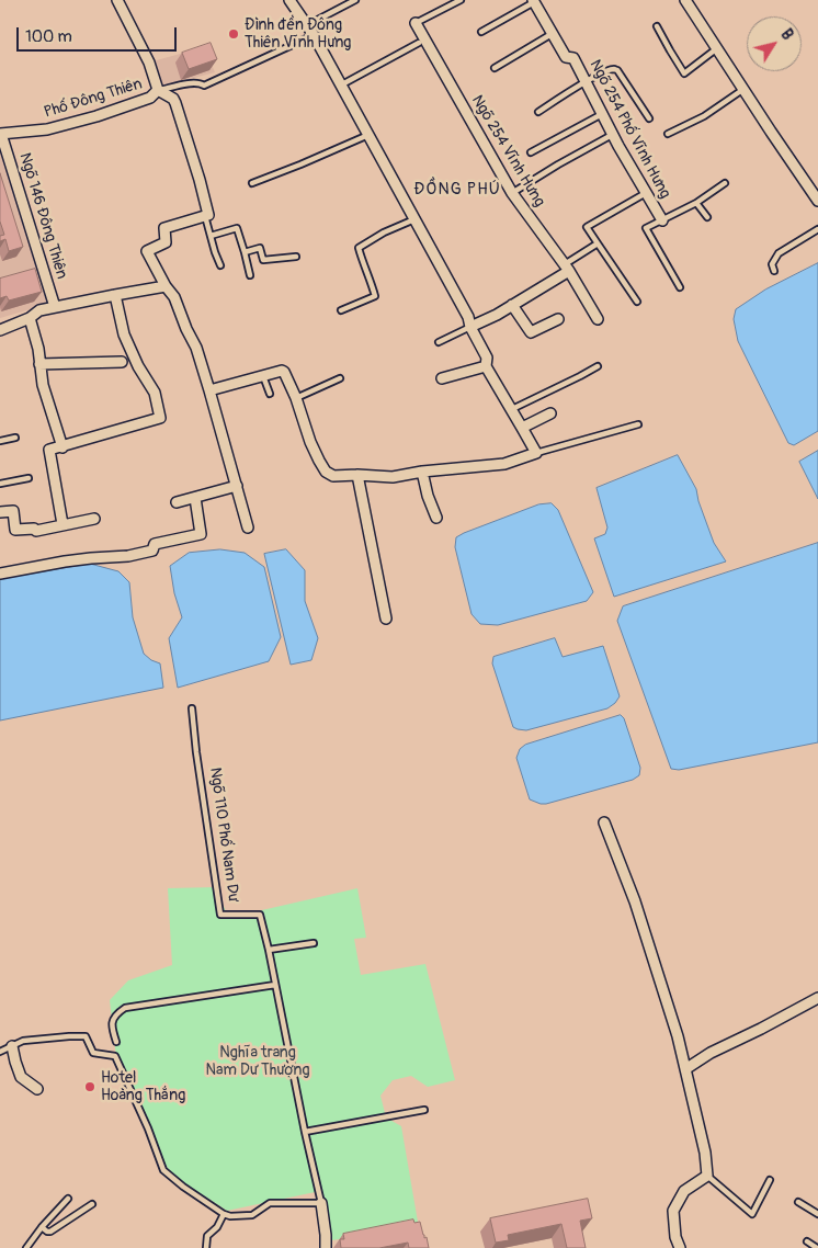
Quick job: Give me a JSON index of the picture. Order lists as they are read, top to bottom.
{
  "streets": {
    "street": [
      "Phố Đông Thiên",
      "Ngõ 254 Phố Vĩnh Hưng",
      "Ngõ 254 Vĩnh Hưng",
      "Ngõ 146 Đông Thiên",
      "Ngõ 110 Phố Nam Dư"
    ]
  },
  "crossings": [
    ["Phố Đông Thiên", "Ngõ 146 Đông Thiên"]
  ],
  "districts": ["ĐỒNG PHÚ"],
  "parks": ["Nghĩa trang Nam Dư Thượng"],
  "places": ["Đình đền Đông Thiên Vĩnh Hưng", "Hotel Hoàng Thắng"],
  "scale_bar": "100 m",
  "north": "top right"
}
